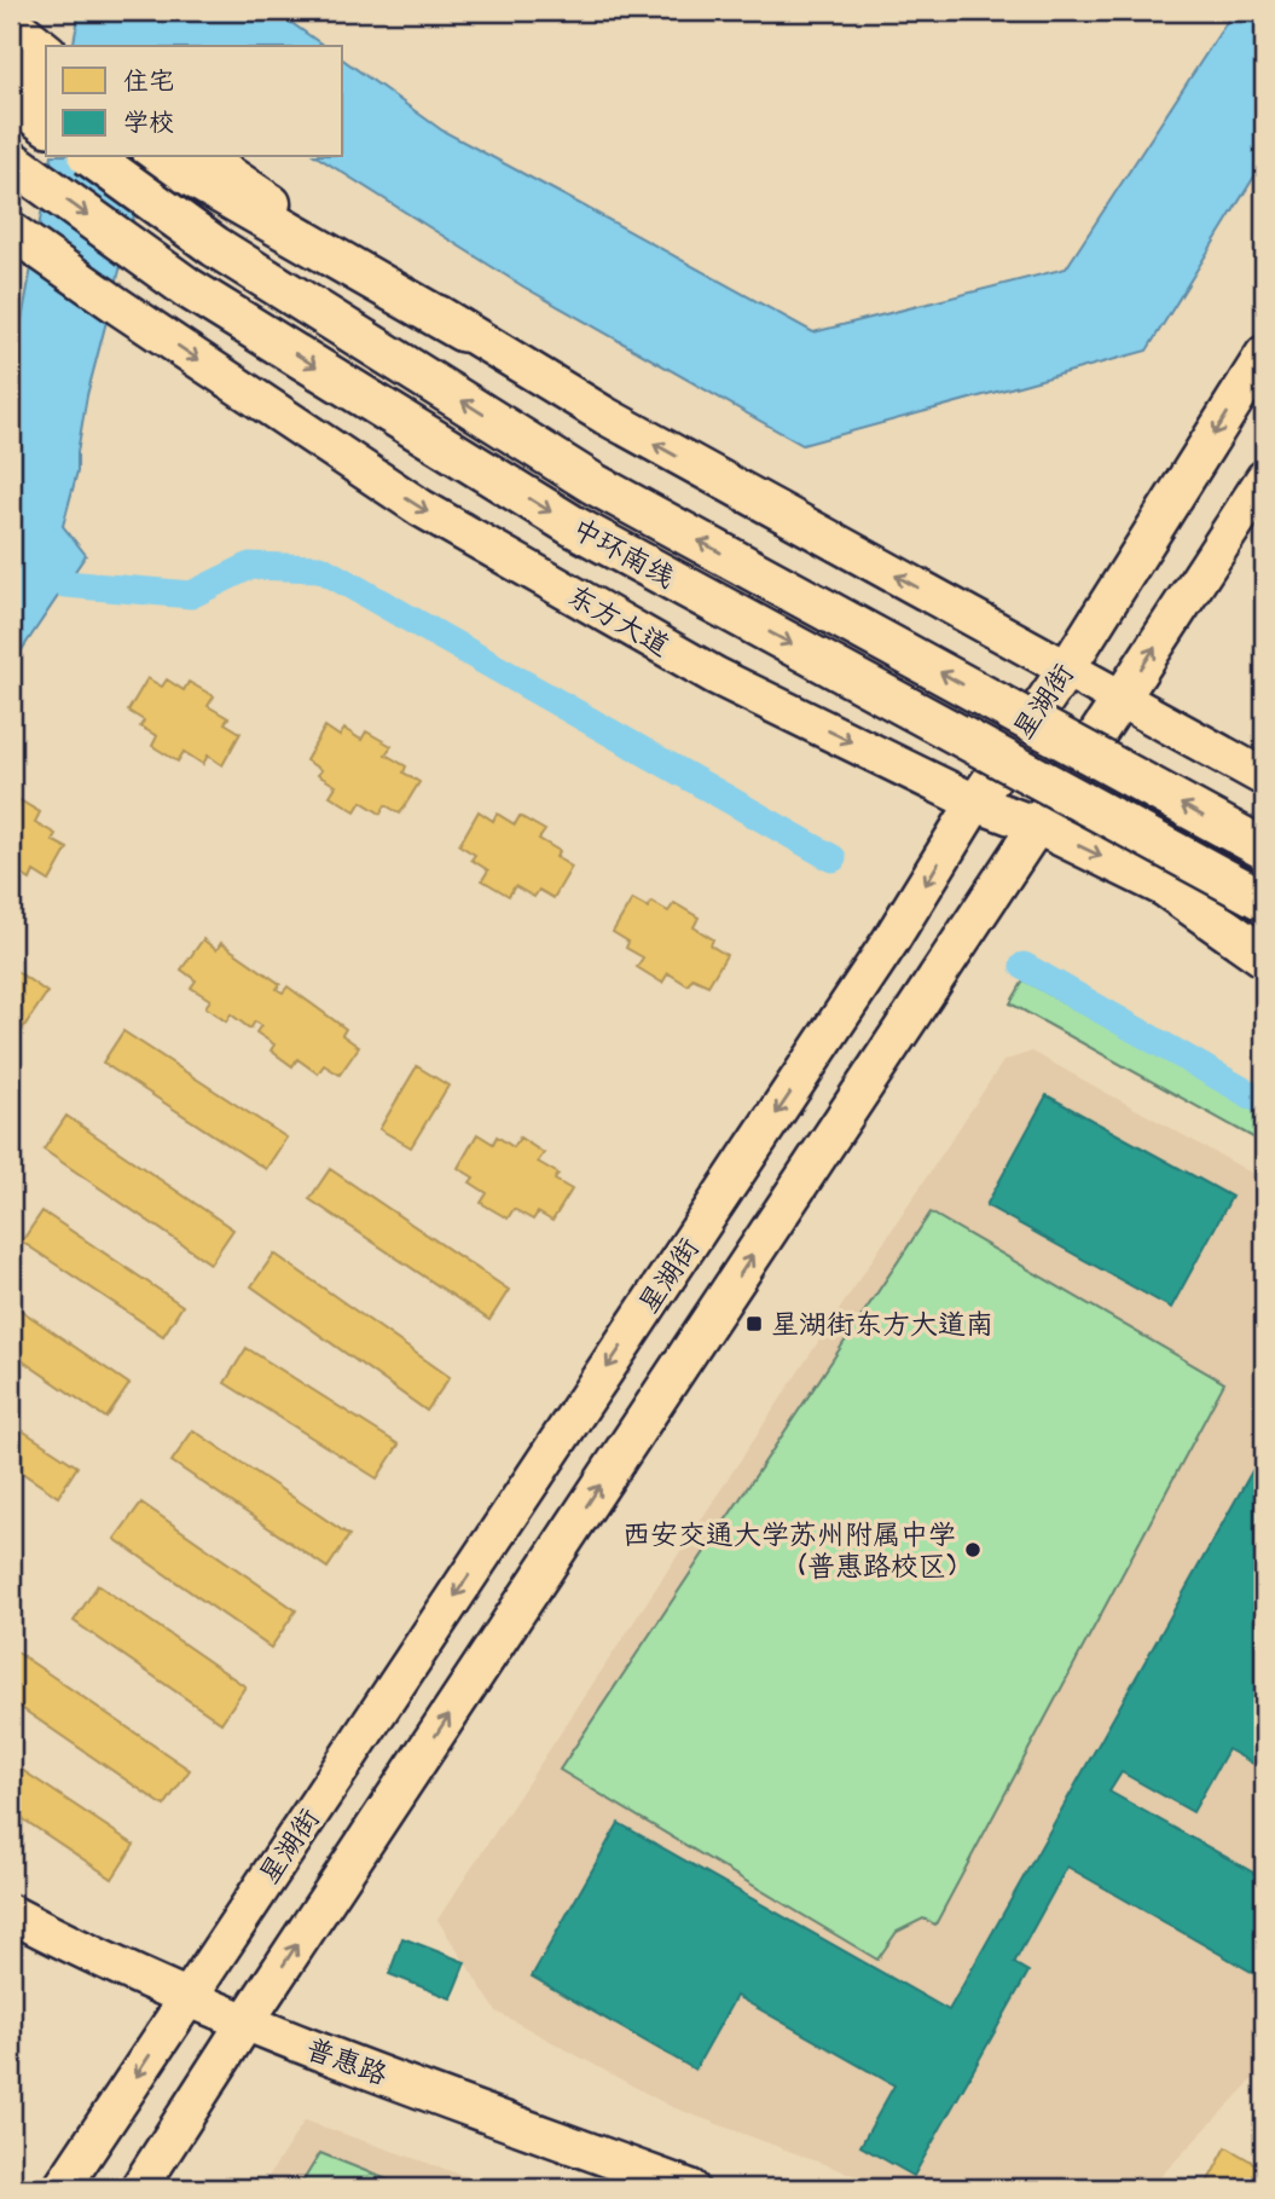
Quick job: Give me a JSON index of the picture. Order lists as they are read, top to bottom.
{
  "streets": {
    "highway": ["中环南线"],
    "main road": ["东方大道", "星湖街", "普惠路"]
  },
  "crossings": [
    ["东方大道", "星湖街"],
    ["星湖街", "普惠路"]
  ],
  "places": {
    "transit": ["星湖街东方大道南"],
    "other": ["西安交通大学苏州附属中学 (普惠路校区)"]
  },
  "legend": ["住宅", "学校"]
}
